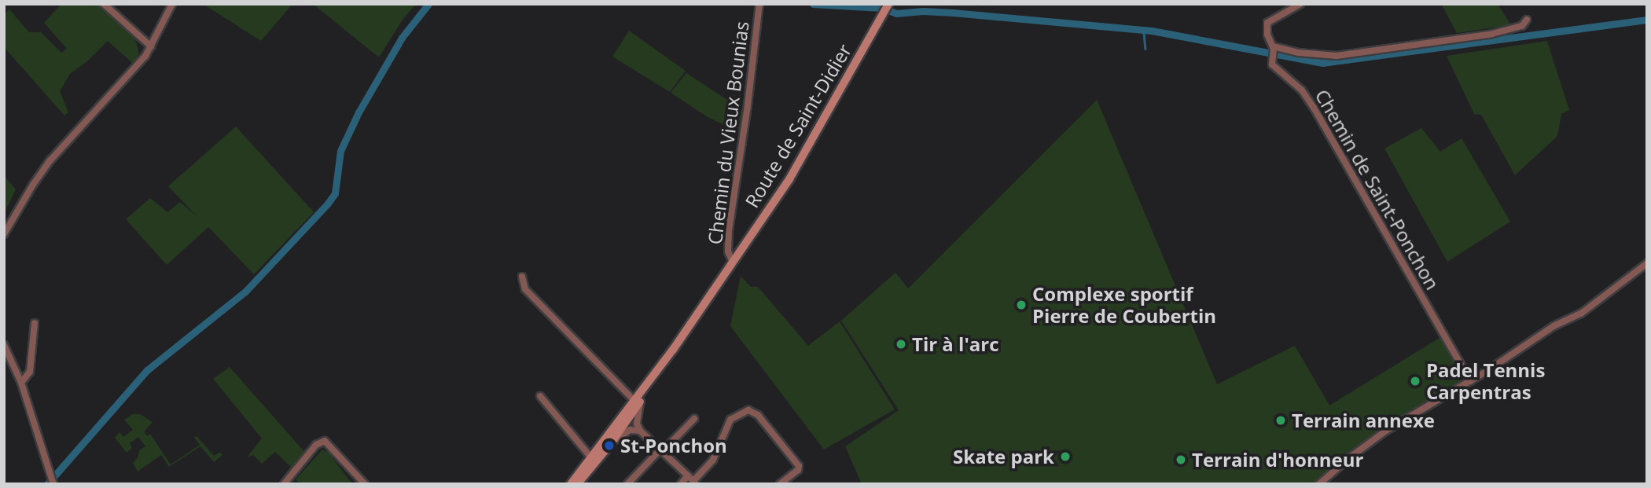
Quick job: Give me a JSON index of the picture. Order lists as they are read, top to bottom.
{
  "streets": {
    "main road": ["Route de Saint-Didier"],
    "street": ["Chemin du Vieux Bounias", "Chemin de Saint-Ponchon"]
  },
  "crossings": [
    ["Route de Saint-Didier", "Chemin du Vieux Bounias"]
  ],
  "places": [
    "Complexe sportif Pierre de Coubertin",
    "Tir à l'arc",
    "Padel Tennis Carpentras",
    "Terrain annexe",
    "St-Ponchon",
    "Skate park",
    "Terrain d'honneur"
  ]
}
